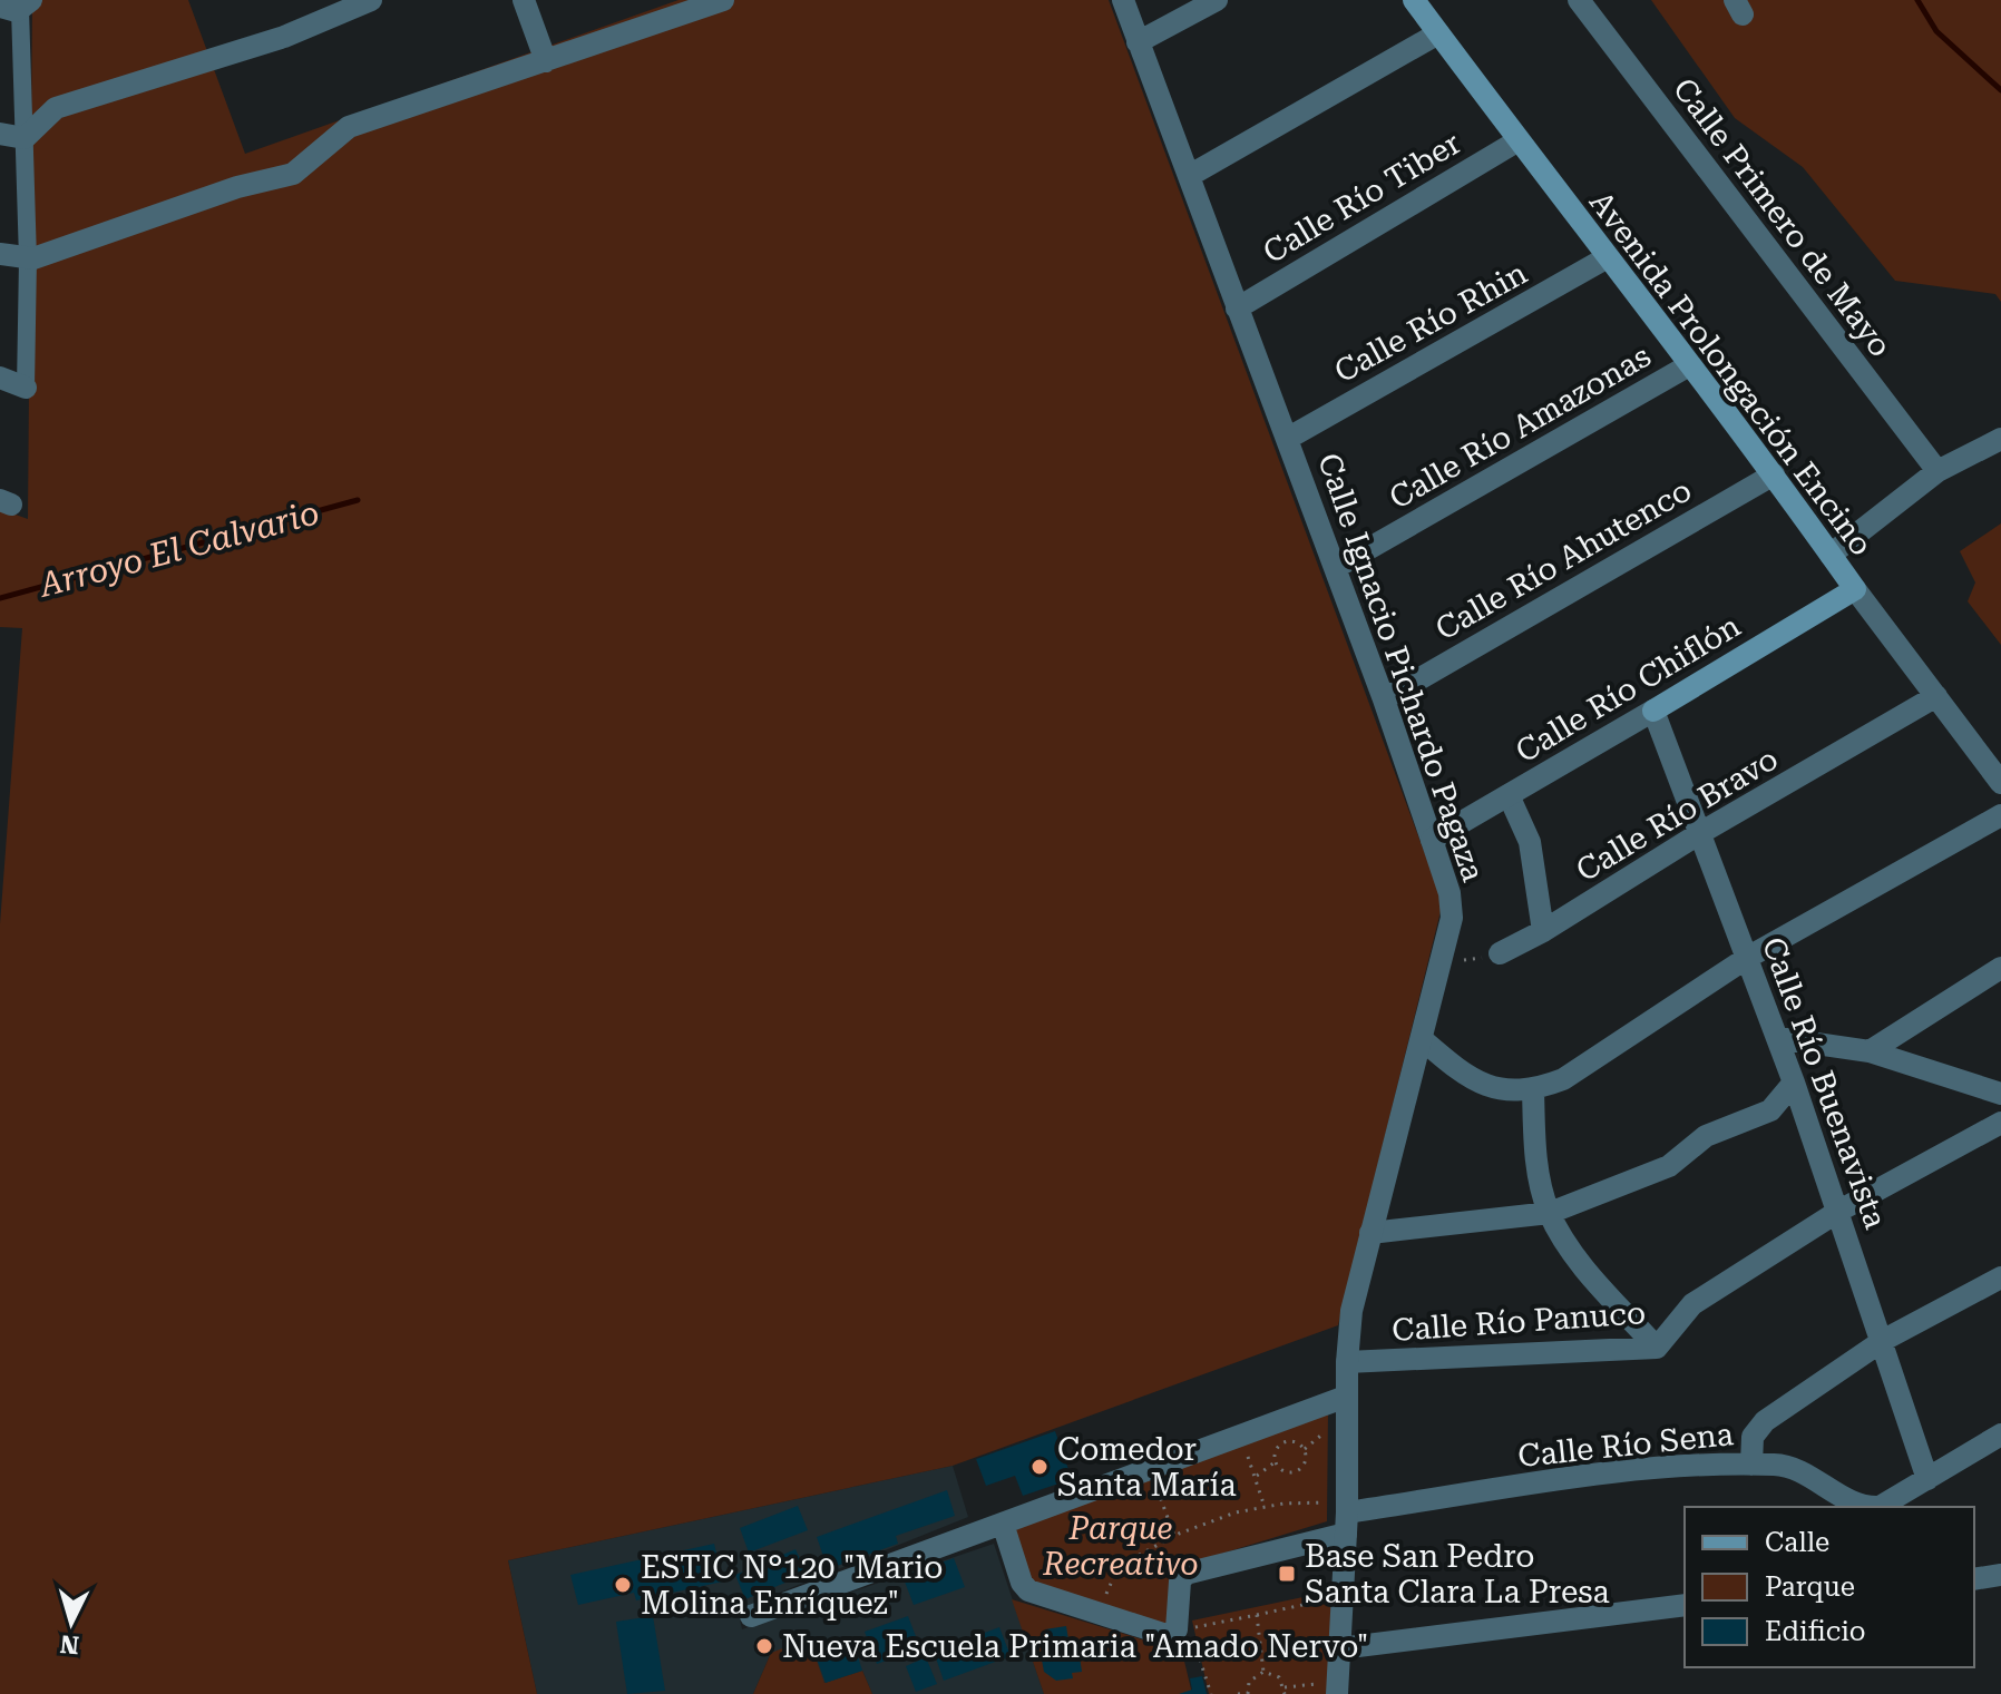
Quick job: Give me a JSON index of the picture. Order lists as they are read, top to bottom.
{
  "streets": {
    "main road": ["Avenida Prolongación Encino", "Calle Río Chiflón"],
    "street": [
      "Calle Río Tiber",
      "Calle Primero de Mayo",
      "Calle Río Rhin",
      "Calle Río Amazonas",
      "Calle Río Ahutenco",
      "Calle Ignacio Pichardo Pagaza",
      "Calle Río Bravo",
      "Calle Río Buenavista",
      "Calle Río Panuco",
      "Calle Río Sena"
    ]
  },
  "crossings": [
    ["Calle Río Tiber", "Avenida Prolongación Encino"],
    ["Calle Río Tiber", "Calle Ignacio Pichardo Pagaza"],
    ["Calle Río Rhin", "Avenida Prolongación Encino"],
    ["Calle Río Rhin", "Calle Ignacio Pichardo Pagaza"],
    ["Avenida Prolongación Encino", "Calle Río Amazonas"],
    ["Avenida Prolongación Encino", "Calle Río Ahutenco"],
    ["Avenida Prolongación Encino", "Calle Río Chiflón"],
    ["Avenida Prolongación Encino", "Calle Río Bravo"],
    ["Calle Río Amazonas", "Calle Ignacio Pichardo Pagaza"],
    ["Calle Río Ahutenco", "Calle Ignacio Pichardo Pagaza"],
    ["Calle Ignacio Pichardo Pagaza", "Calle Río Chiflón"],
    ["Calle Ignacio Pichardo Pagaza", "Calle Río Panuco"],
    ["Calle Ignacio Pichardo Pagaza", "Calle Río Sena"],
    ["Calle Río Chiflón", "Calle Río Buenavista"],
    ["Calle Río Bravo", "Calle Río Buenavista"],
    ["Calle Río Buenavista", "Calle Río Panuco"],
    ["Calle Río Buenavista", "Calle Río Sena"]
  ],
  "water": ["Arroyo El Calvario"],
  "parks": ["Parque Recreativo"],
  "places": {
    "other": ["Comedor Santa María", "ESTIC N°120 \"Mario Molina Enríquez\"", "Nueva Escuela Primaria \"Amado Nervo\""],
    "transit": ["Base San Pedro Santa Clara La Presa"]
  },
  "legend": ["Calle", "Parque", "Edificio"],
  "north": "bottom"
}
